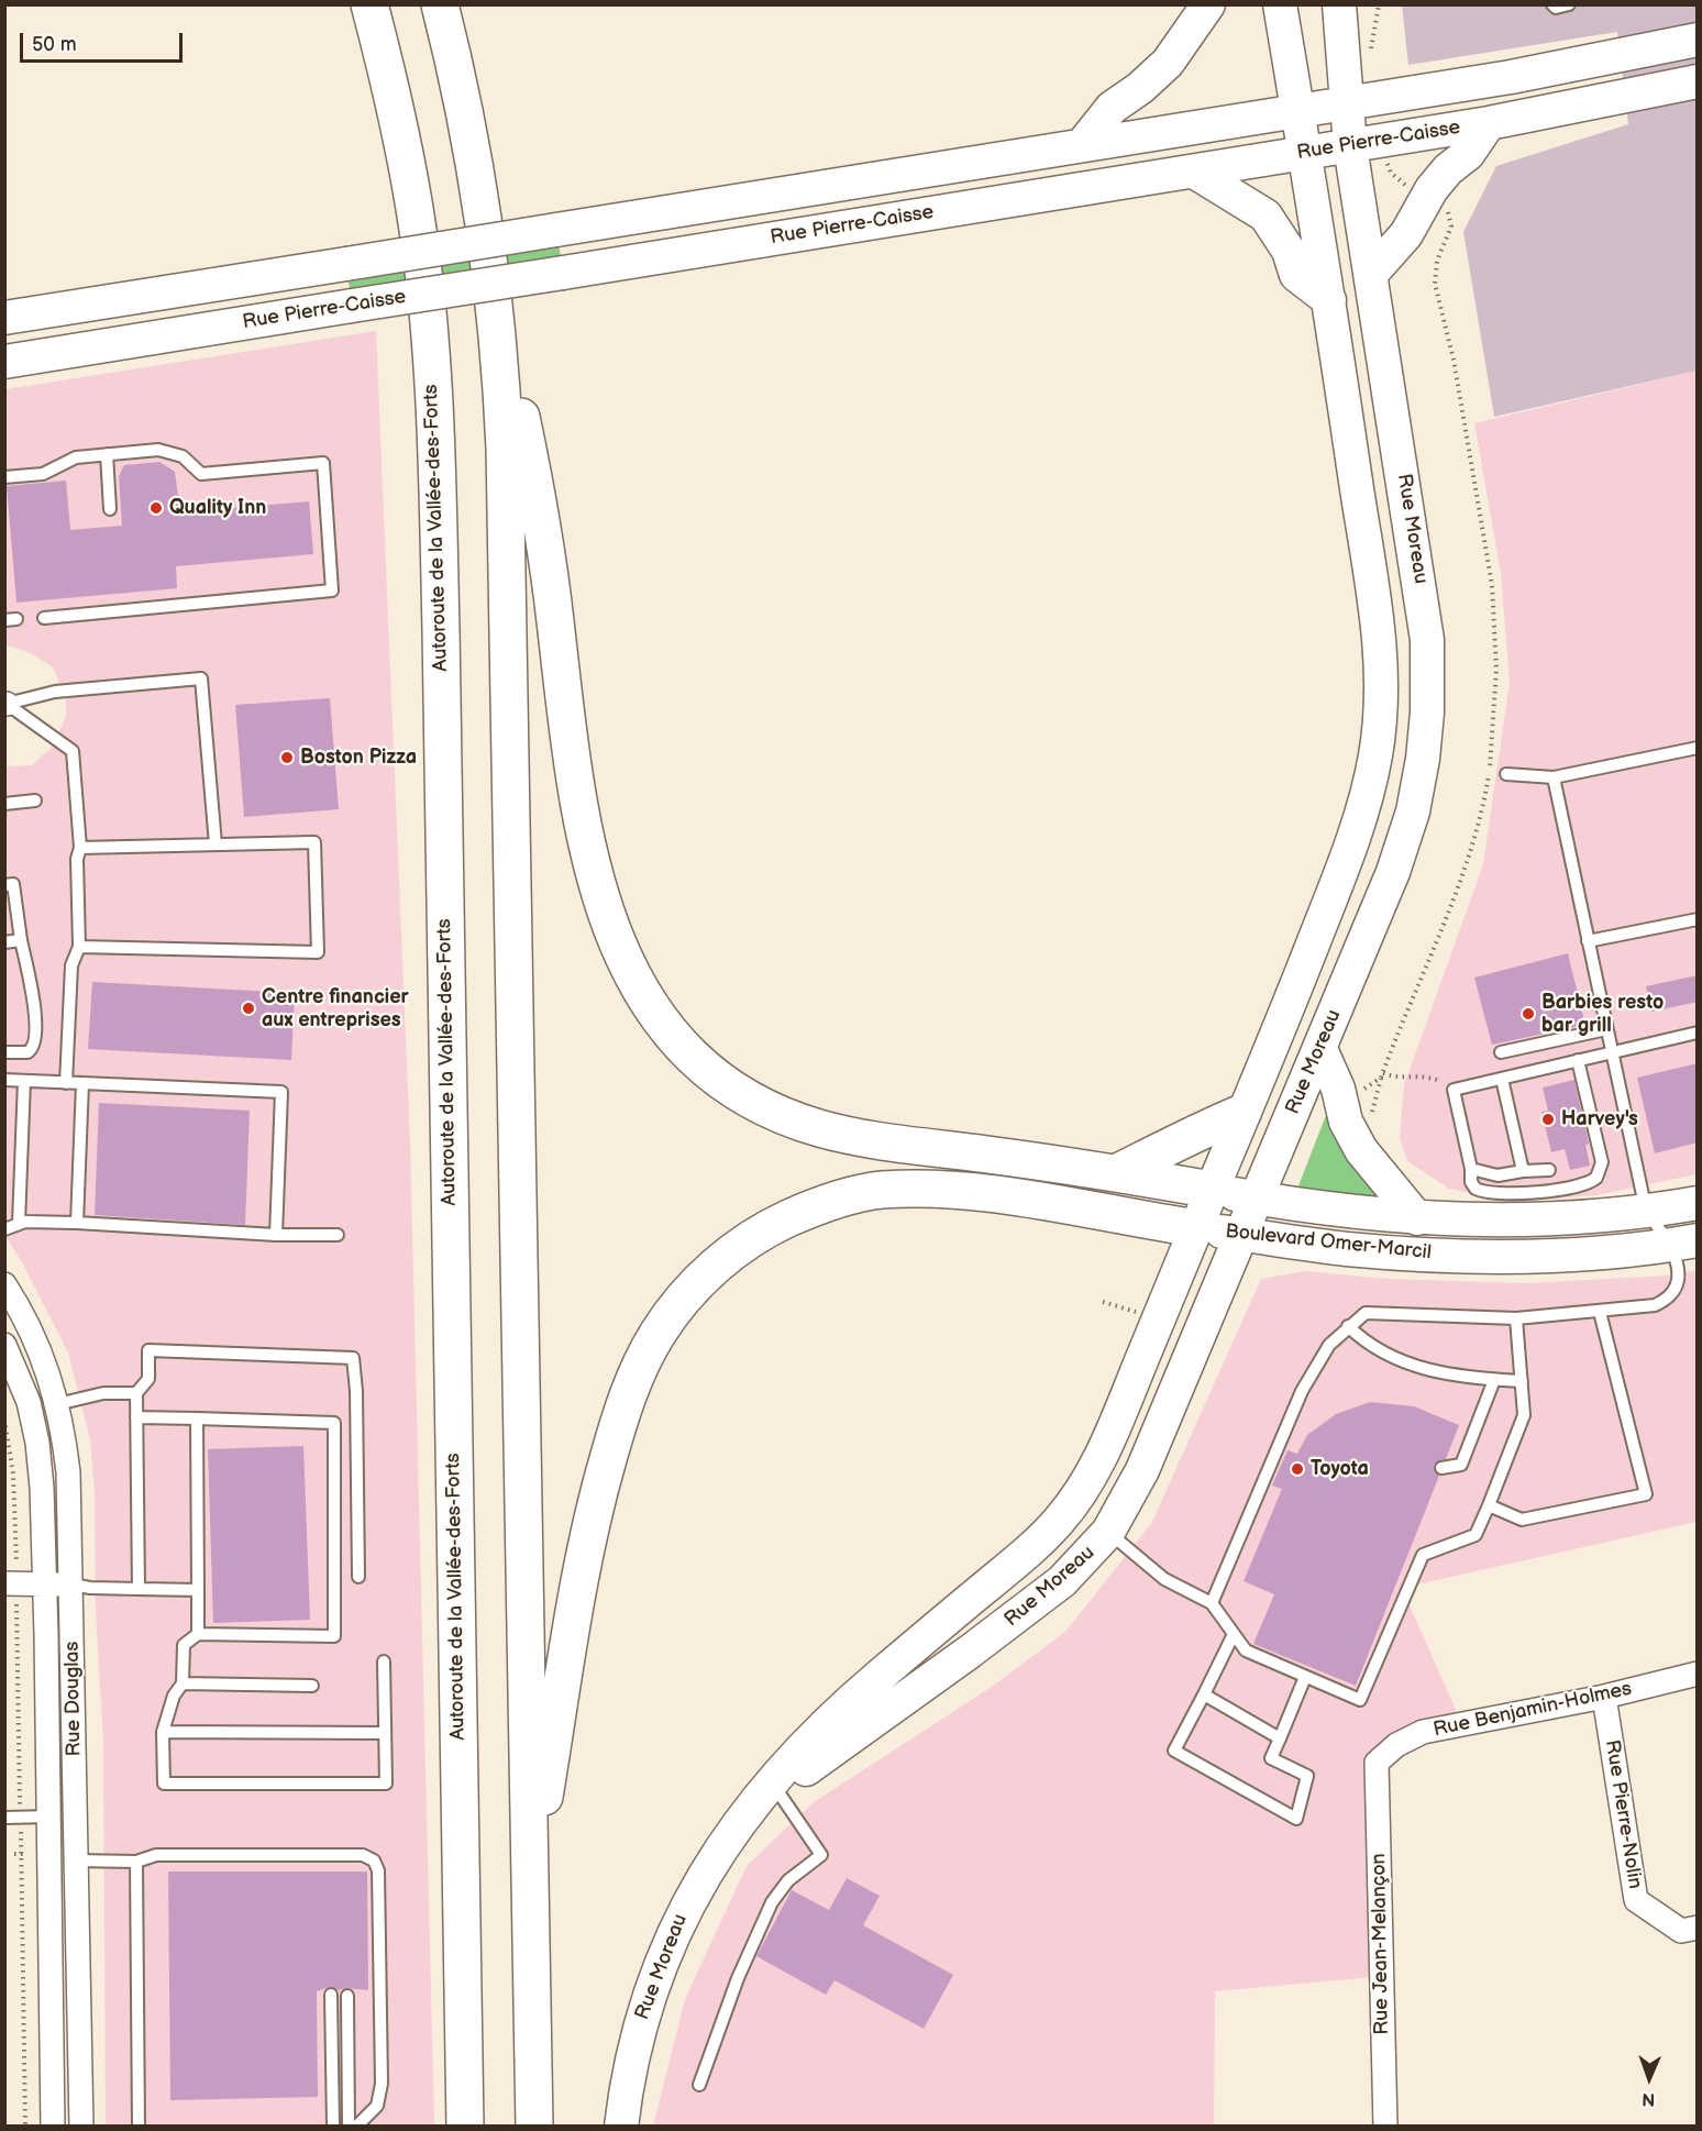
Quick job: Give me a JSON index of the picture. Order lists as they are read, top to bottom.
{
  "streets": {
    "highway": ["Autoroute de la Vallée-des-Forts"],
    "main road": ["Rue Pierre-Caisse", "Rue Moreau", "Boulevard Omer-Marcil"],
    "street": [
      "Rue Douglas",
      "Rue Benjamin-Holmes",
      "Rue Pierre-Nolin",
      "Rue Jean-Melançon"
    ]
  },
  "crossings": [
    ["Rue Pierre-Caisse", "Rue Moreau"],
    ["Rue Moreau", "Boulevard Omer-Marcil"],
    ["Rue Benjamin-Holmes", "Rue Pierre-Nolin"],
    ["Rue Benjamin-Holmes", "Rue Jean-Melançon"]
  ],
  "places": [
    "Quality Inn",
    "Boston Pizza",
    "Centre financier aux entreprises",
    "Barbies resto bar grill",
    "Harvey's",
    "Toyota"
  ],
  "scale_bar": "50 m",
  "north": "bottom"
}
